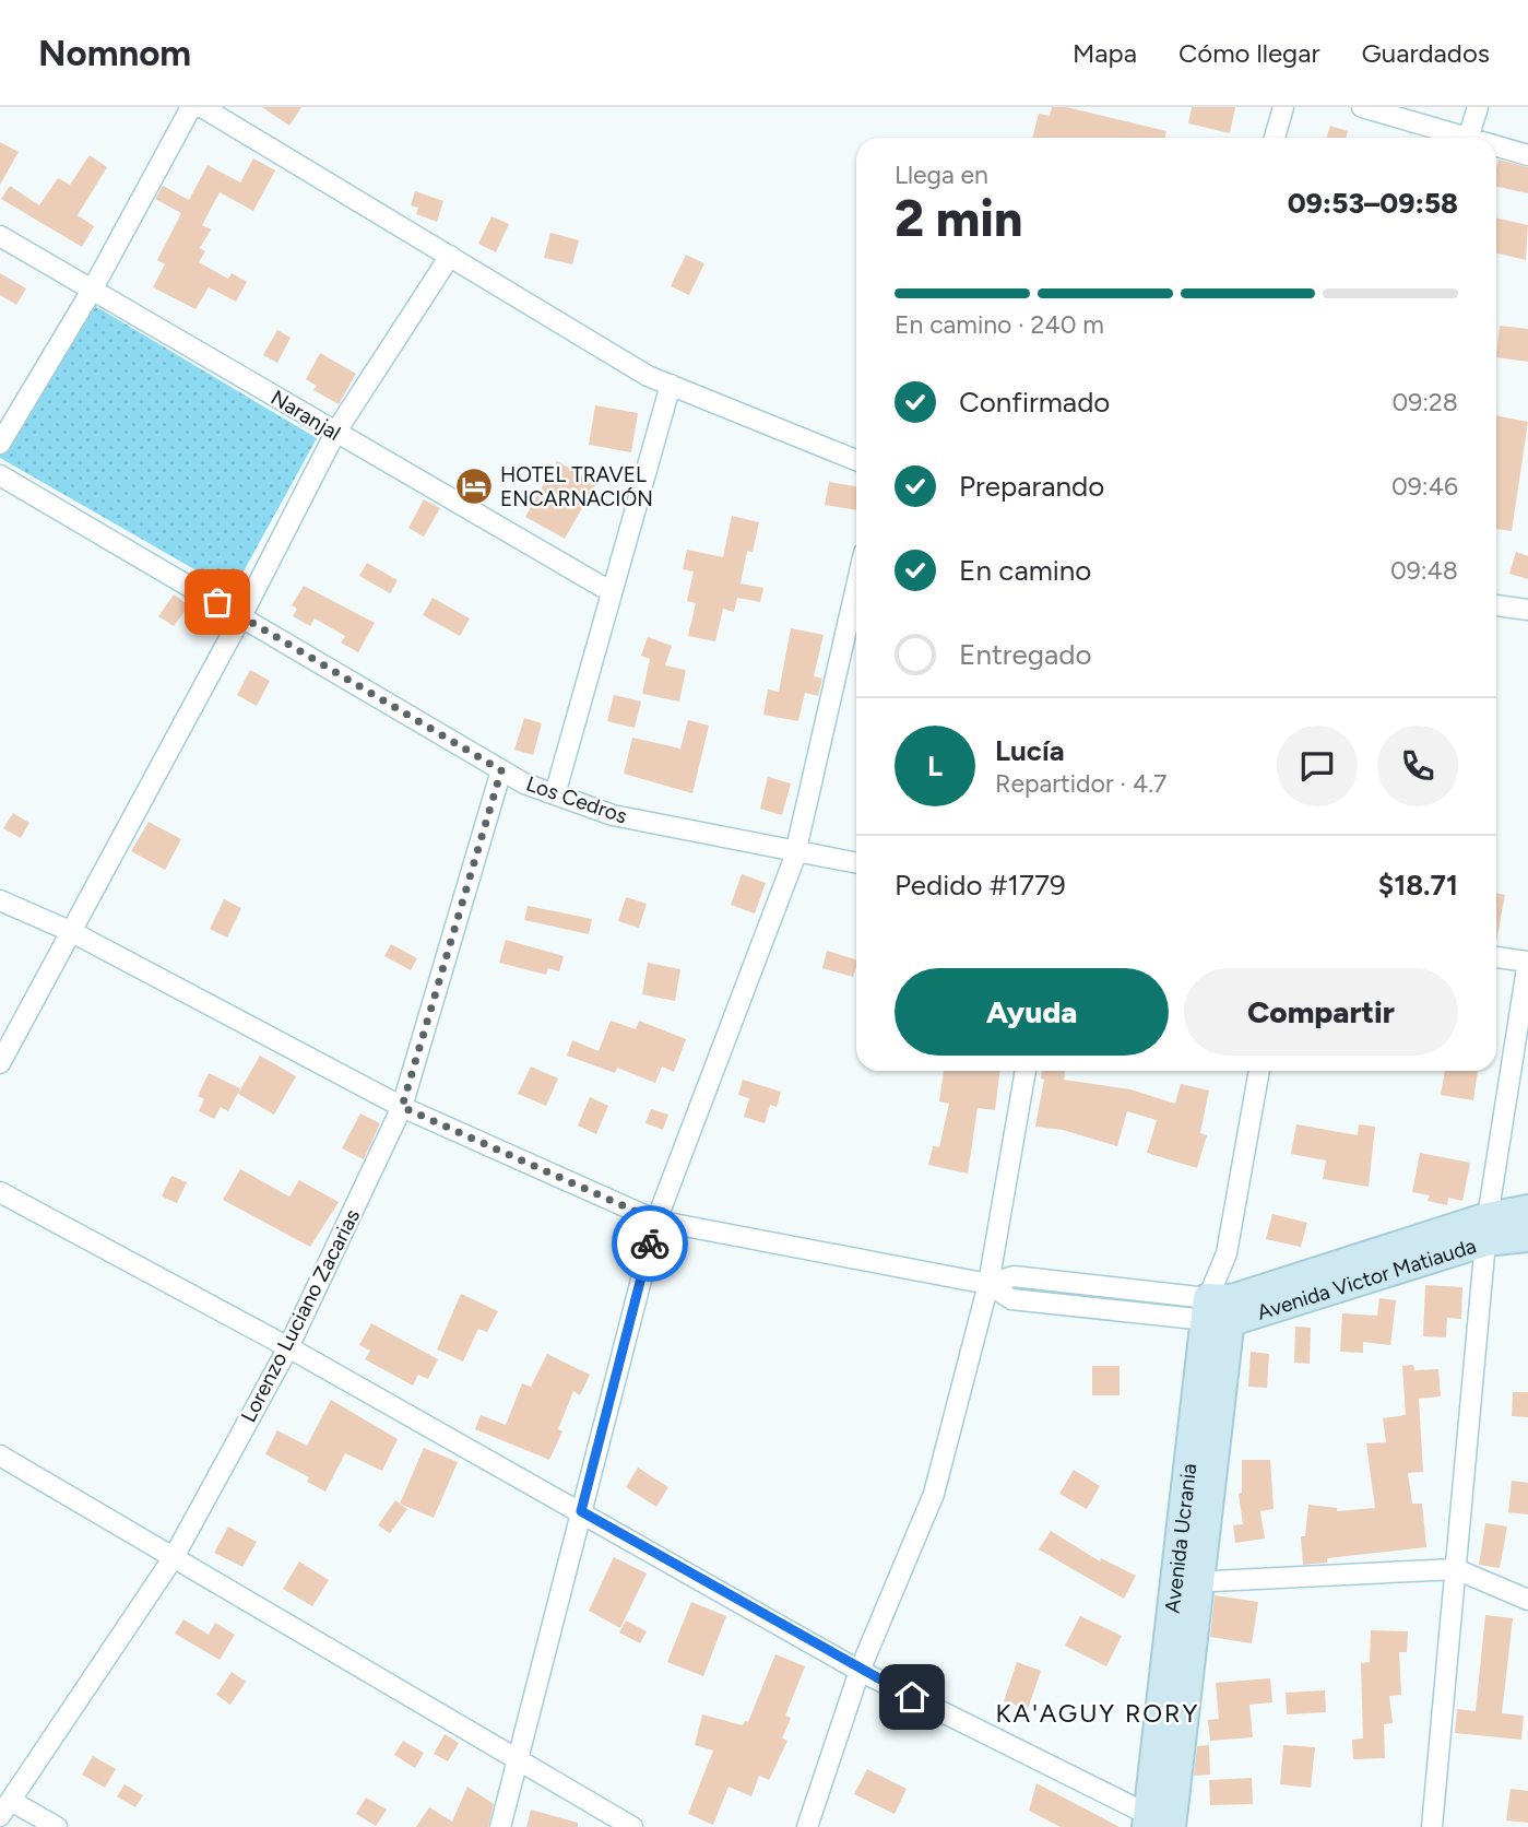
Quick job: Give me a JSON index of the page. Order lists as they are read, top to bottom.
{
  "streets": {
    "main road": ["Avenida Victor Matiauda", "Avenida Ucrania"],
    "street": ["Naranjal", "Los Cedros", "Lorenzo Luciano Zacarias"]
  },
  "crossings": [
    ["Los Cedros", "Lorenzo Luciano Zacarias"],
    ["Avenida Victor Matiauda", "Avenida Ucrania"]
  ],
  "districts": ["KA'AGUY RORY"],
  "places": {
    "hotel": ["HOTEL TRAVEL ENCARNACIÓN"]
  },
  "page": {
    "header": "Nomnom",
    "nav": ["Mapa", "Cómo llegar", "Guardados"],
    "heading": ["2 min", "Llega en", "09:53–09:58"],
    "panel": [
      "Lucía",
      "Repartidor · 4.7",
      "Pedido #1779",
      "$18.71"
    ],
    "bar": "En camino · 240 m",
    "list": [
      ["Confirmado", "09:28"],
      ["Preparando", "09:46"],
      ["En camino", "09:48"],
      "Entregado"
    ],
    "round": "L",
    "buttons": ["Ayuda", "Compartir"]
  }
}
